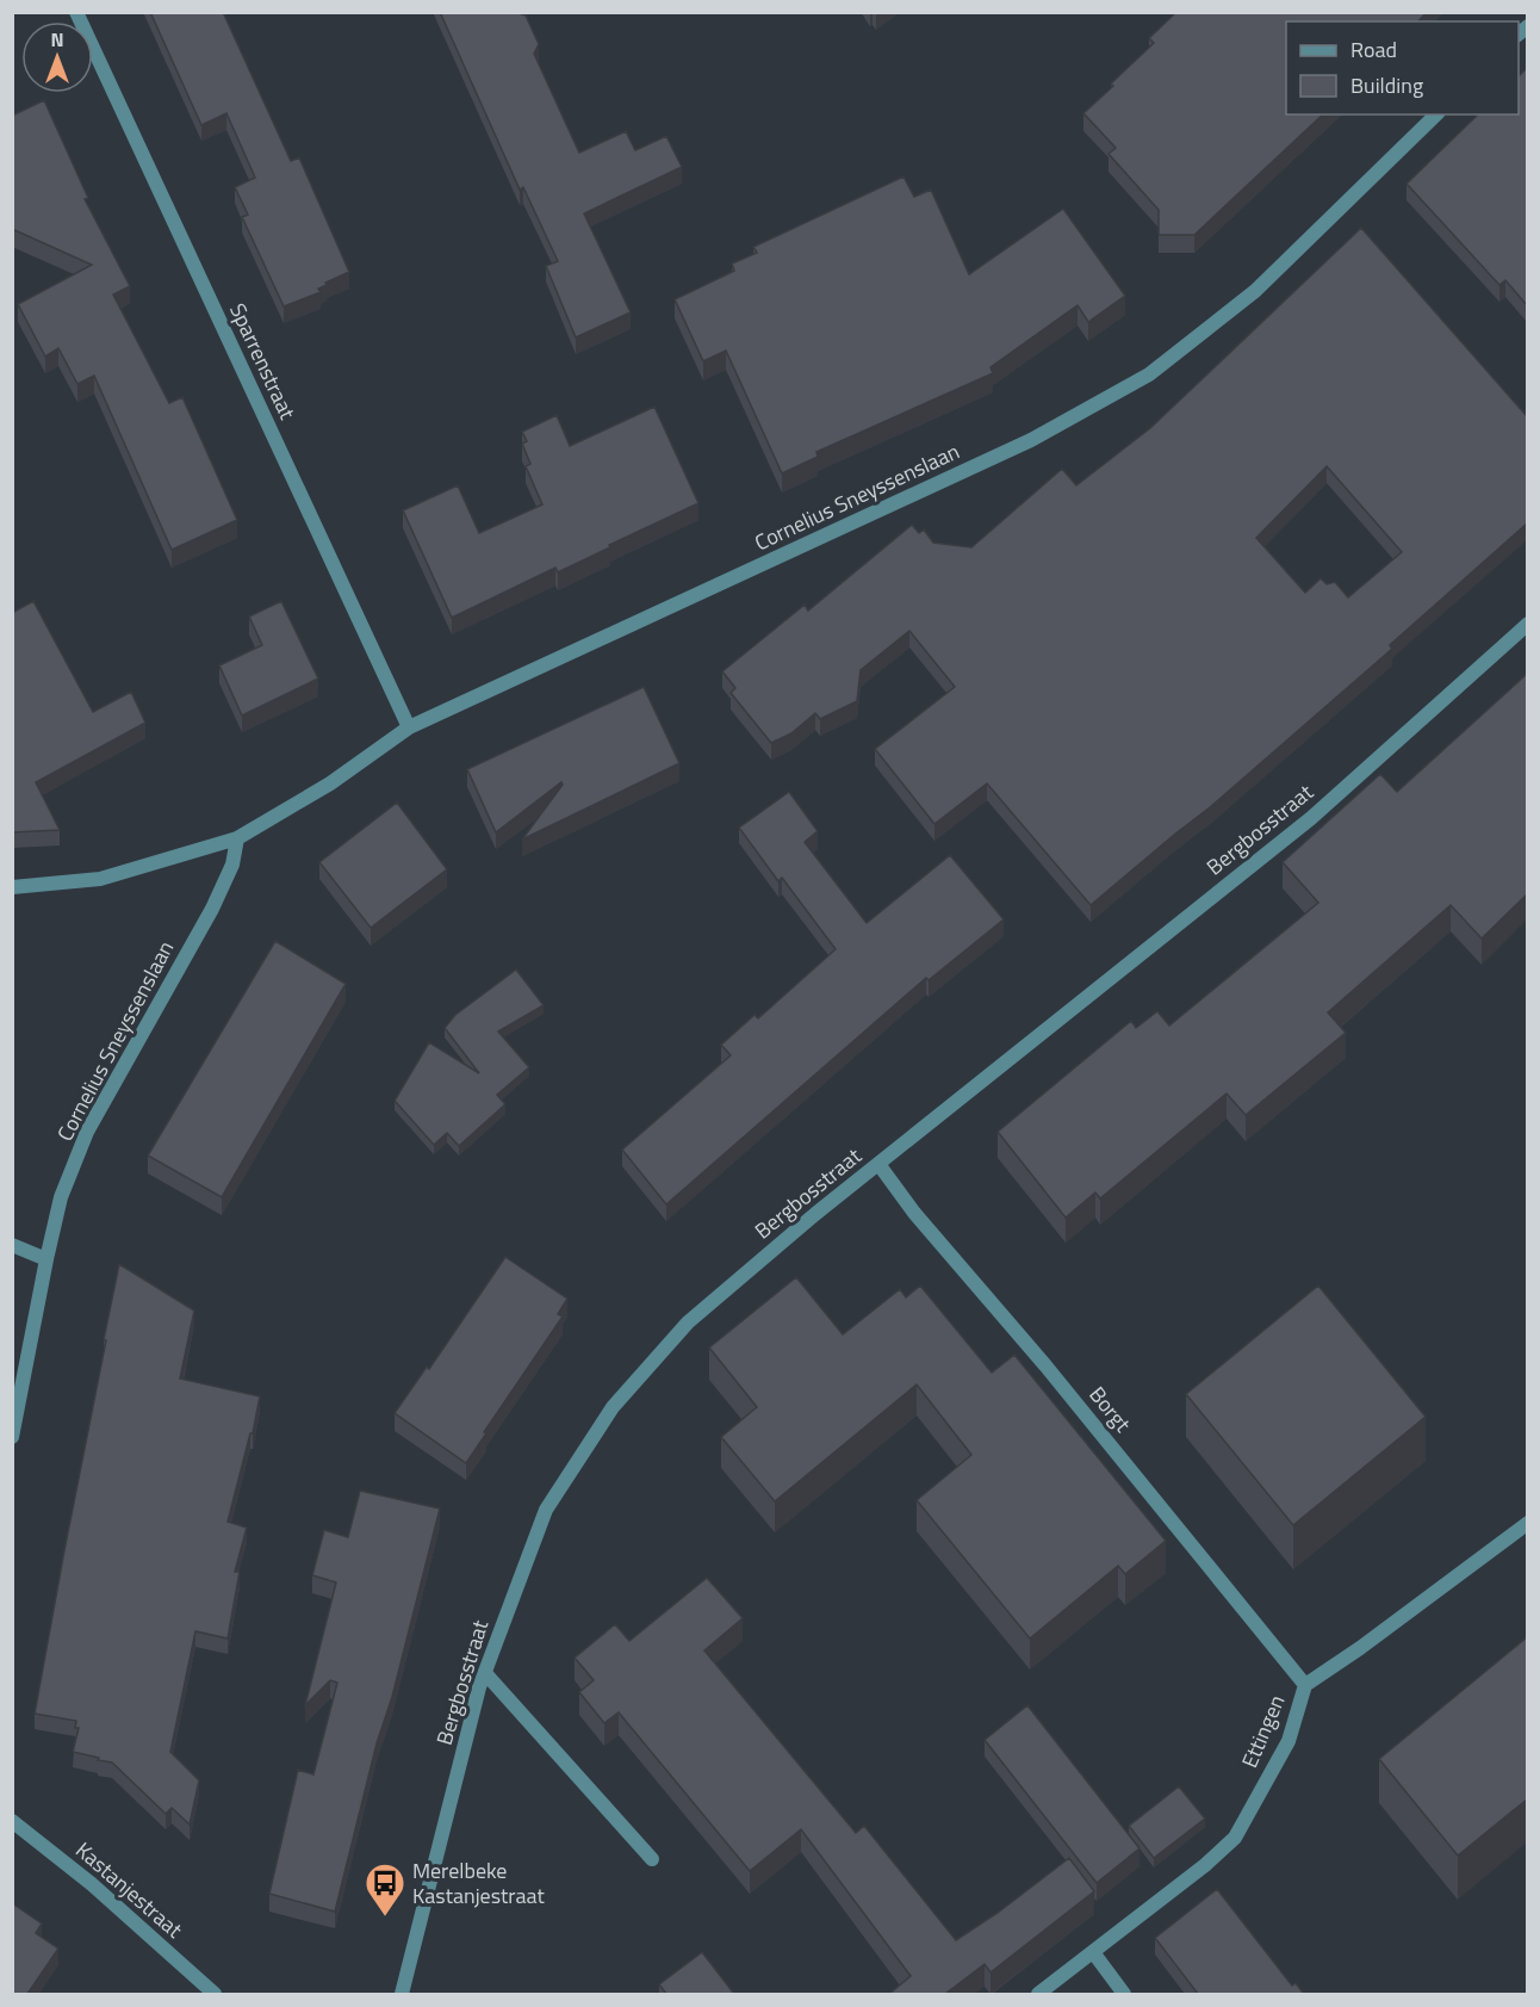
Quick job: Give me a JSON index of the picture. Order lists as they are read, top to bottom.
{
  "streets": {
    "street": [
      "Sparrenstraat",
      "Cornelius Sneyssenslaan",
      "Bergbosstraat",
      "Borgt",
      "Ettingen",
      "Kastanjestraat"
    ]
  },
  "crossings": [
    ["Sparrenstraat", "Cornelius Sneyssenslaan"],
    ["Bergbosstraat", "Borgt"],
    ["Borgt", "Ettingen"]
  ],
  "places": {
    "bus stop": ["Merelbeke Kastanjestraat"]
  },
  "legend": ["Road", "Building"],
  "north": "top"
}
